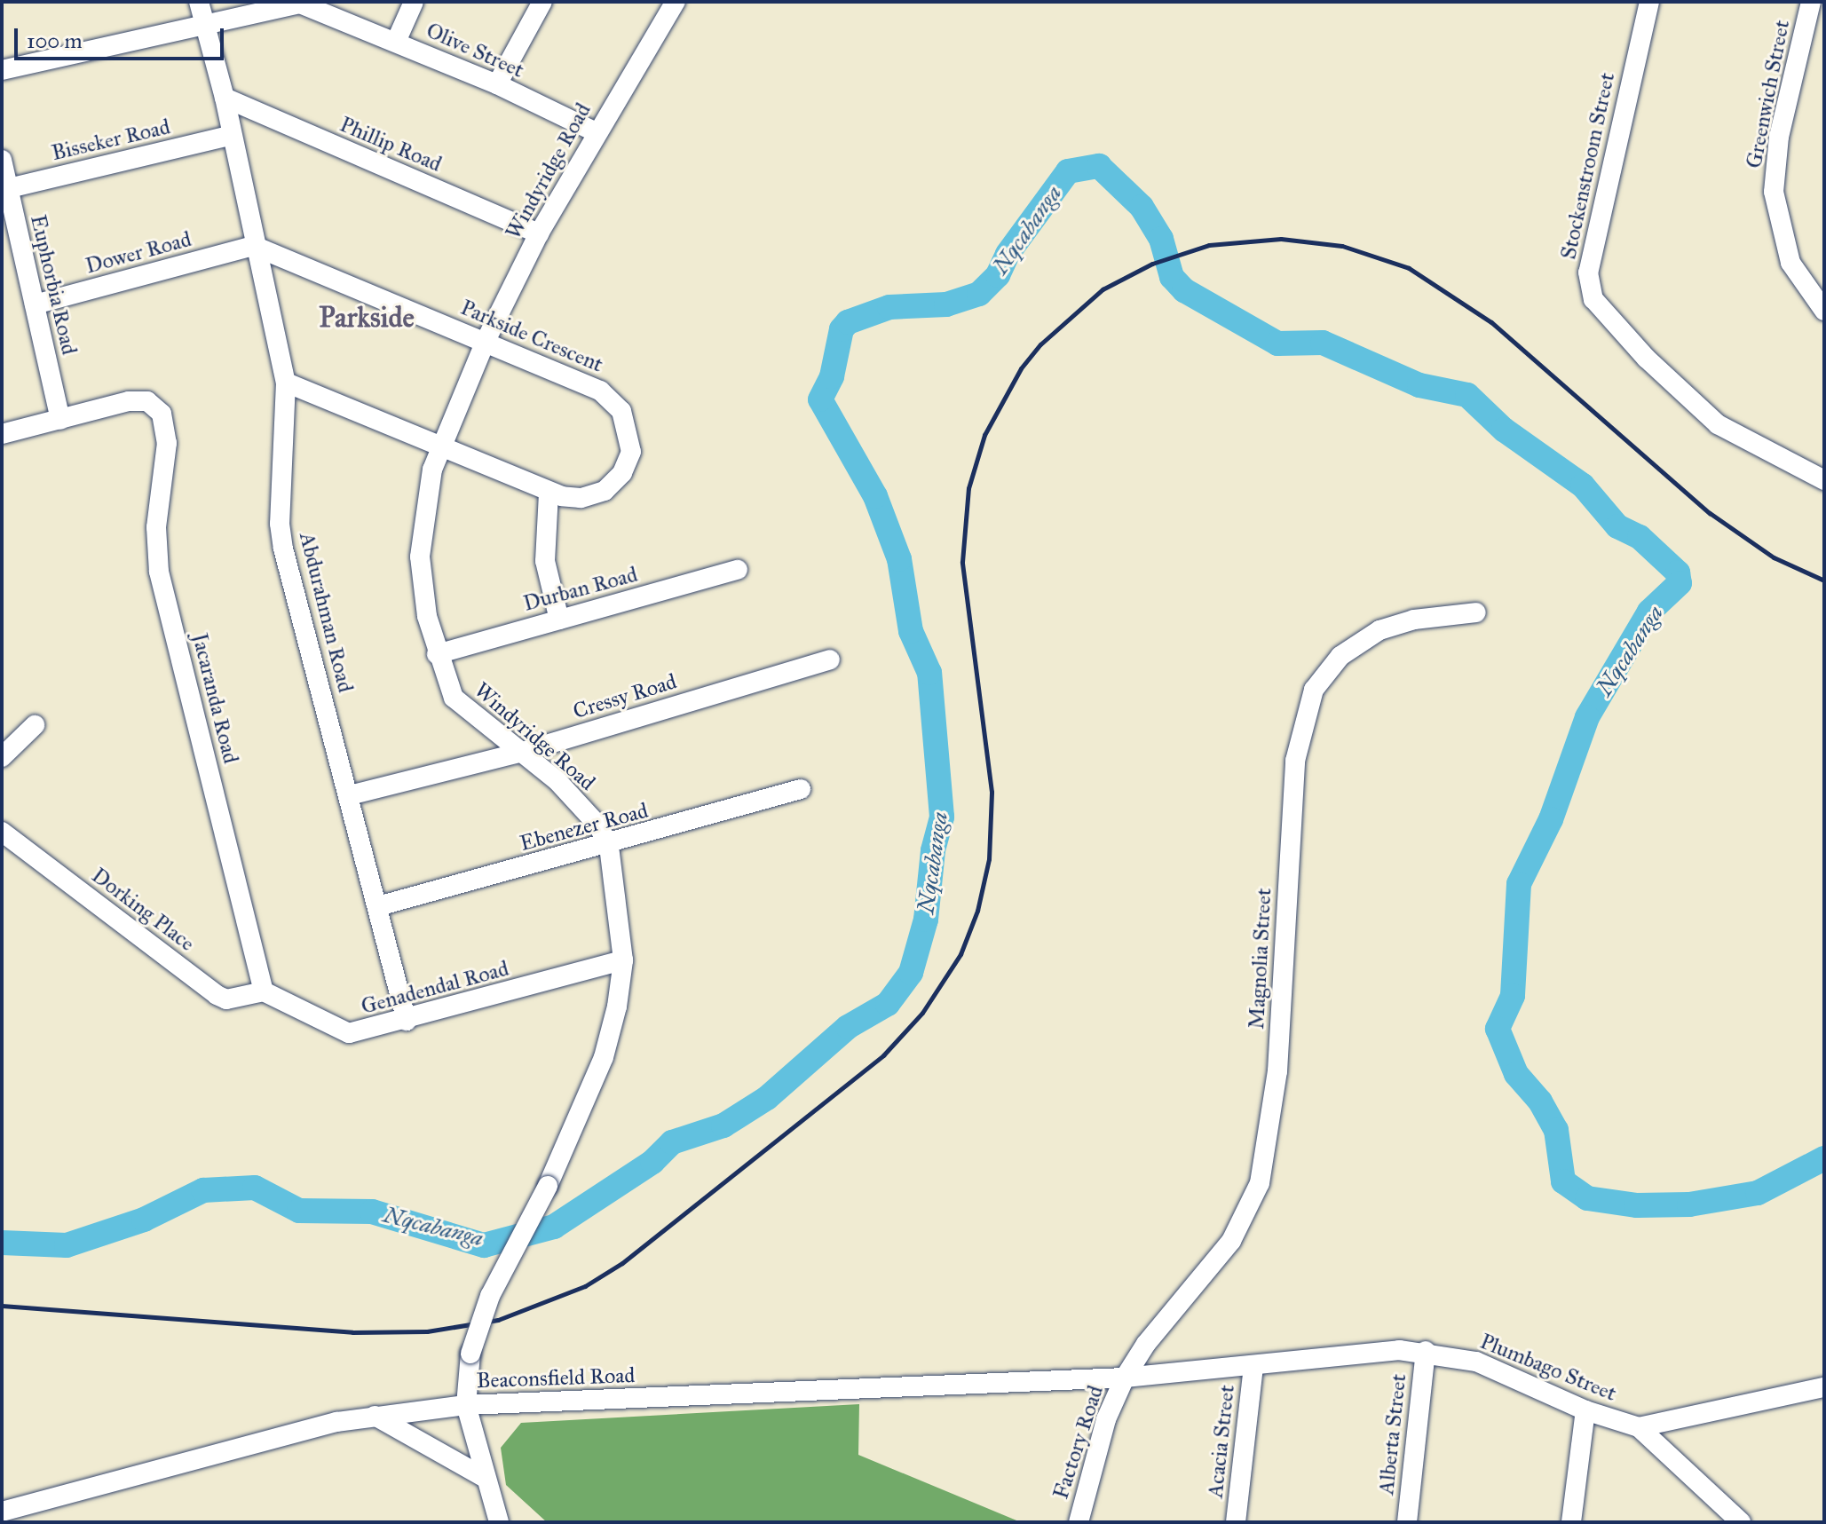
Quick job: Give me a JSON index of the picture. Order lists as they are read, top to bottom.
{
  "streets": {
    "street": [
      "Olive Street",
      "Greenwich Street",
      "Bisseker Road",
      "Phillip Road",
      "Stockenstroom Street",
      "Windyridge Road",
      "Dower Road",
      "Euphorbia Road",
      "Parkside Crescent",
      "Durban Road",
      "Abdurahman Road",
      "Cressy Road",
      "Jacaranda Road",
      "Ebenezer Road",
      "Dorking Place",
      "Magnolia Street",
      "Genadendal Road",
      "Plumbago Street",
      "Beaconsfield Road",
      "Alberta Street",
      "Acacia Street",
      "Factory Road"
    ]
  },
  "crossings": [
    ["Olive Street", "Windyridge Road"],
    ["Olive Street", "Abdurahman Road"],
    ["Bisseker Road", "Euphorbia Road"],
    ["Bisseker Road", "Abdurahman Road"],
    ["Phillip Road", "Windyridge Road"],
    ["Phillip Road", "Abdurahman Road"],
    ["Windyridge Road", "Parkside Crescent"],
    ["Windyridge Road", "Durban Road"],
    ["Windyridge Road", "Cressy Road"],
    ["Windyridge Road", "Ebenezer Road"],
    ["Windyridge Road", "Genadendal Road"],
    ["Windyridge Road", "Beaconsfield Road"],
    ["Dower Road", "Euphorbia Road"],
    ["Dower Road", "Parkside Crescent"],
    ["Dower Road", "Abdurahman Road"],
    ["Euphorbia Road", "Jacaranda Road"],
    ["Parkside Crescent", "Abdurahman Road"],
    ["Abdurahman Road", "Cressy Road"],
    ["Abdurahman Road", "Ebenezer Road"],
    ["Abdurahman Road", "Genadendal Road"],
    ["Jacaranda Road", "Dorking Place"],
    ["Jacaranda Road", "Genadendal Road"],
    ["Dorking Place", "Genadendal Road"],
    ["Magnolia Street", "Plumbago Street"],
    ["Magnolia Street", "Beaconsfield Road"],
    ["Magnolia Street", "Factory Road"],
    ["Plumbago Street", "Beaconsfield Road"],
    ["Plumbago Street", "Alberta Street"],
    ["Plumbago Street", "Acacia Street"],
    ["Plumbago Street", "Factory Road"],
    ["Beaconsfield Road", "Factory Road"]
  ],
  "districts": ["Parkside"],
  "water": ["Nqcabanga"],
  "scale_bar": "100 m"
}
